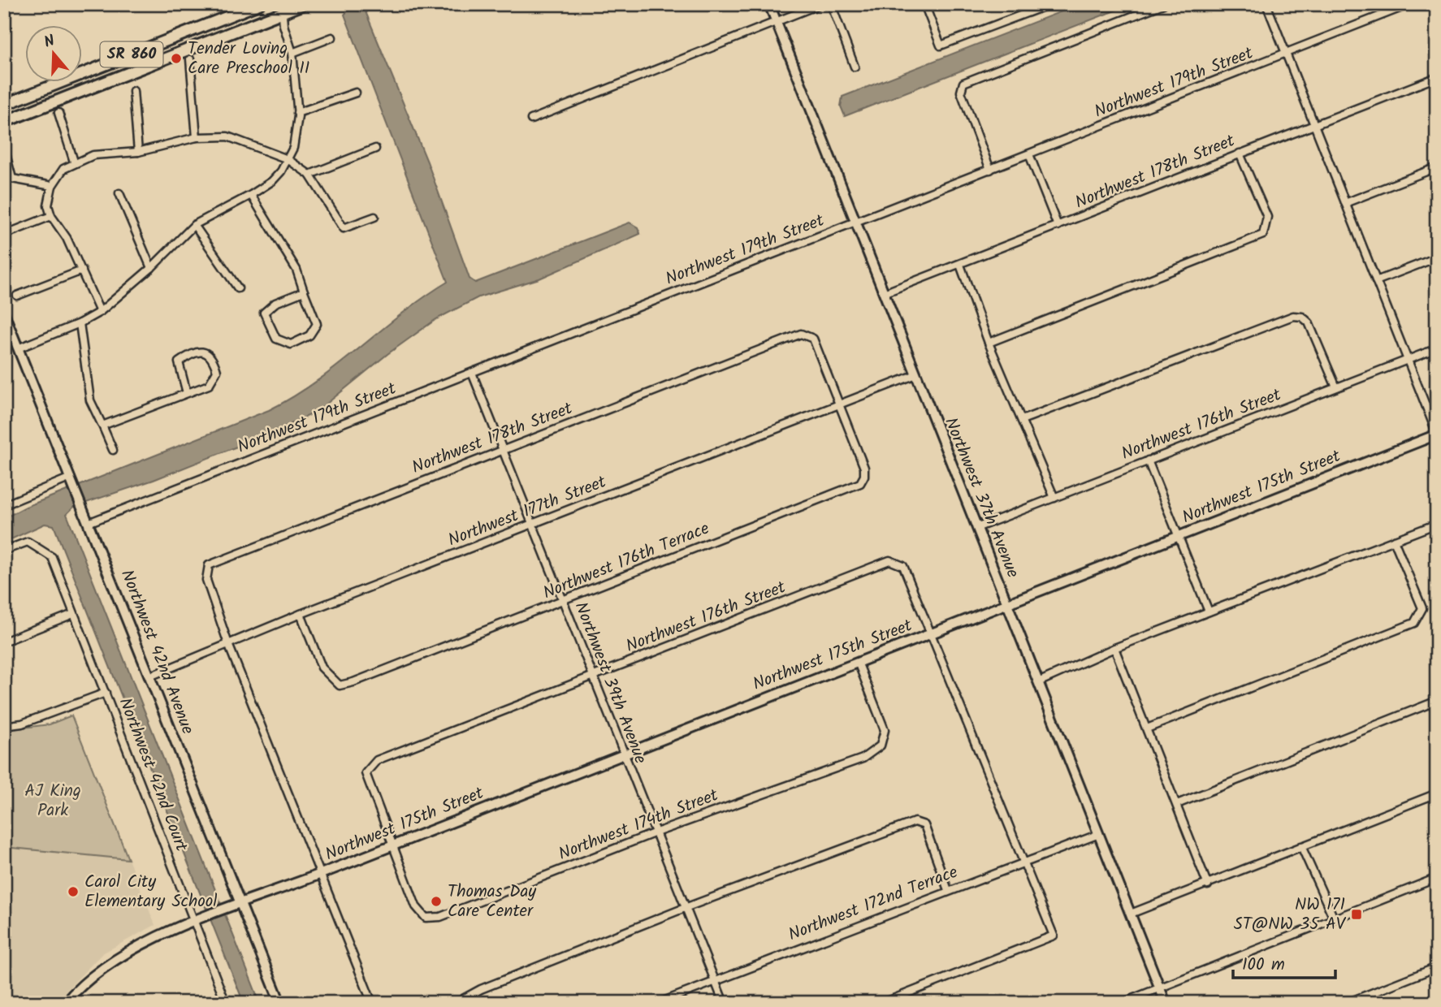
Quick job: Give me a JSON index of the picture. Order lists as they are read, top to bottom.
{
  "streets": {
    "main road": ["SR 860"],
    "street": [
      "Northwest 179th Street",
      "Northwest 178th Street",
      "Northwest 176th Street",
      "Northwest 175th Street",
      "Northwest 37th Avenue",
      "Northwest 177th Street",
      "Northwest 176th Terrace",
      "Northwest 42nd Avenue",
      "Northwest 39th Avenue",
      "Northwest 42nd Court",
      "Northwest 174th Street",
      "Northwest 172nd Terrace"
    ]
  },
  "crossings": [
    ["Northwest 179th Street", "Northwest 37th Avenue"],
    ["Northwest 179th Street", "Northwest 42nd Avenue"],
    ["Northwest 179th Street", "Northwest 39th Avenue"],
    ["Northwest 178th Street", "Northwest 37th Avenue"],
    ["Northwest 178th Street", "Northwest 177th Street"],
    ["Northwest 178th Street", "Northwest 176th Terrace"],
    ["Northwest 178th Street", "Northwest 39th Avenue"],
    ["Northwest 176th Street", "Northwest 175th Street"],
    ["Northwest 176th Street", "Northwest 37th Avenue"],
    ["Northwest 176th Street", "Northwest 39th Avenue"],
    ["Northwest 176th Street", "Northwest 174th Street"],
    ["Northwest 175th Street", "Northwest 37th Avenue"],
    ["Northwest 175th Street", "Northwest 42nd Avenue"],
    ["Northwest 175th Street", "Northwest 39th Avenue"],
    ["Northwest 175th Street", "Northwest 42nd Court"],
    ["Northwest 175th Street", "Northwest 174th Street"],
    ["Northwest 37th Avenue", "Northwest 177th Street"],
    ["Northwest 37th Avenue", "Northwest 172nd Terrace"],
    ["Northwest 177th Street", "Northwest 176th Terrace"],
    ["Northwest 177th Street", "Northwest 42nd Avenue"],
    ["Northwest 177th Street", "Northwest 39th Avenue"],
    ["Northwest 176th Terrace", "Northwest 39th Avenue"],
    ["Northwest 39th Avenue", "Northwest 174th Street"],
    ["Northwest 39th Avenue", "Northwest 172nd Terrace"]
  ],
  "parks": ["AJ King Park"],
  "places": {
    "other": ["Tender Loving Care Preschool II", "Carol City Elementary School", "Thomas Day Care Center"],
    "transit": ["NW 171 ST@NW 35 AV"]
  },
  "scale_bar": "100 m",
  "north": "top"
}
